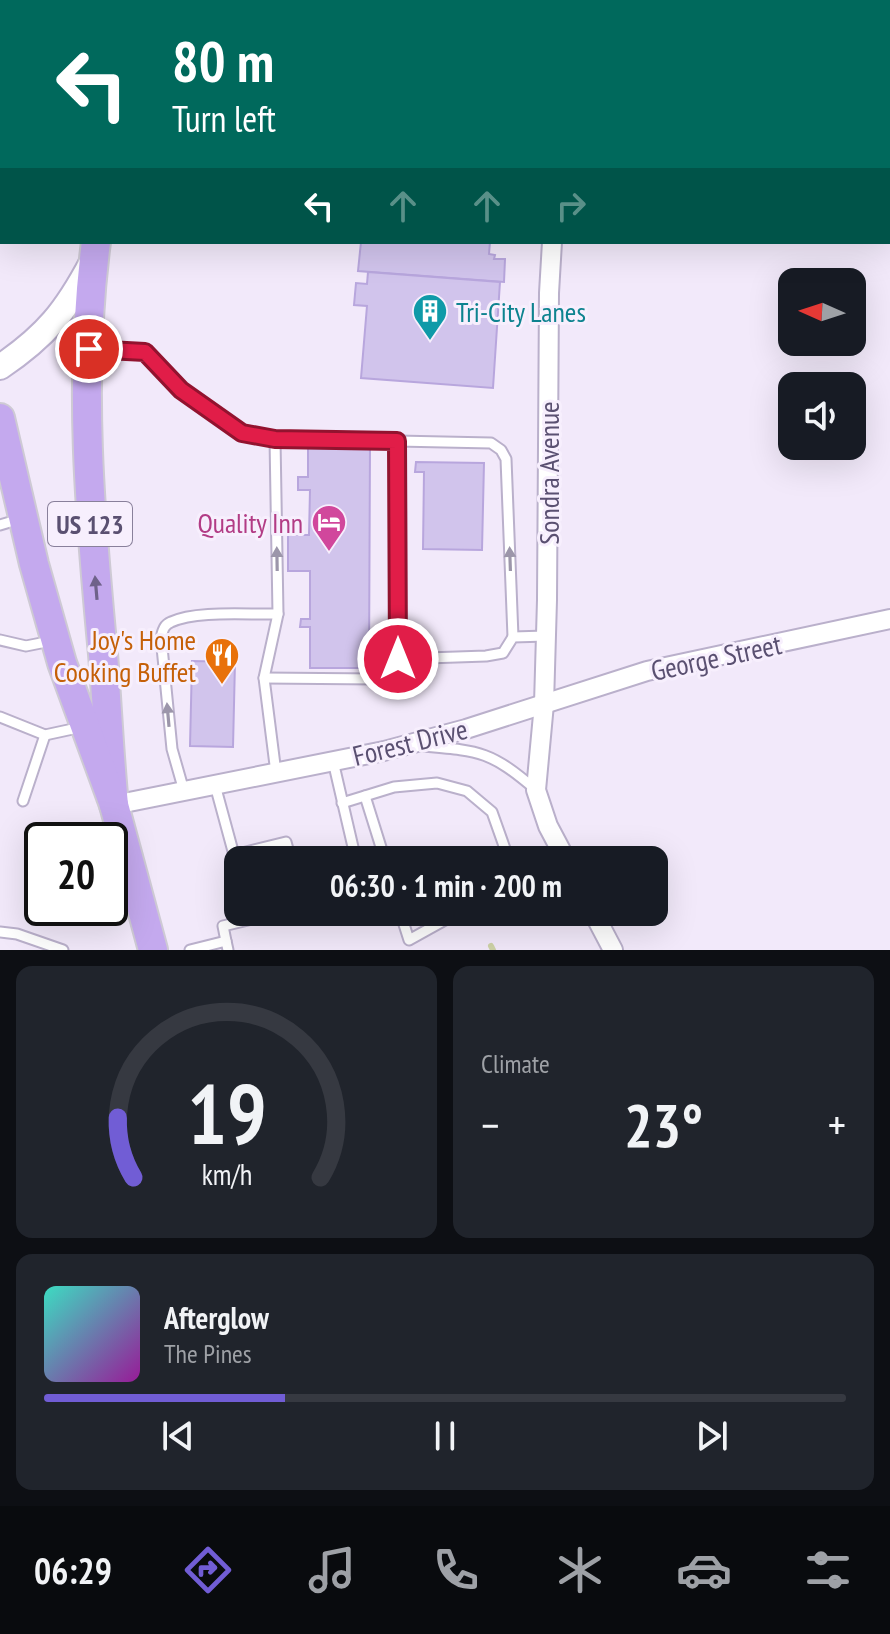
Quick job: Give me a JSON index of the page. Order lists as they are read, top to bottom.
{
  "streets": {
    "highway": ["US 123"],
    "street": ["Sondra Avenue", "George Street", "Forest Drive"]
  },
  "crossings": [
    ["Sondra Avenue", "George Street"],
    ["Sondra Avenue", "Forest Drive"],
    ["US 123", "Forest Drive"],
    ["George Street", "Forest Drive"]
  ],
  "places": {
    "building": ["Tri-City Lanes"],
    "hotel": ["Quality Inn"],
    "restaurant": ["Joy's Home Cooking Buffet"]
  },
  "north": "left",
  "page": {
    "turn": ["80 m", "Turn left"],
    "limit": "20",
    "trip": "06:30 · 1 min · 200 m",
    "tile": "Climate",
    "heat": ["−", "23°", "+"],
    "song": ["Afterglow", "The Pines"],
    "tabs": "06:29",
    "gauge": ["19", "km/h"]
  }
}
